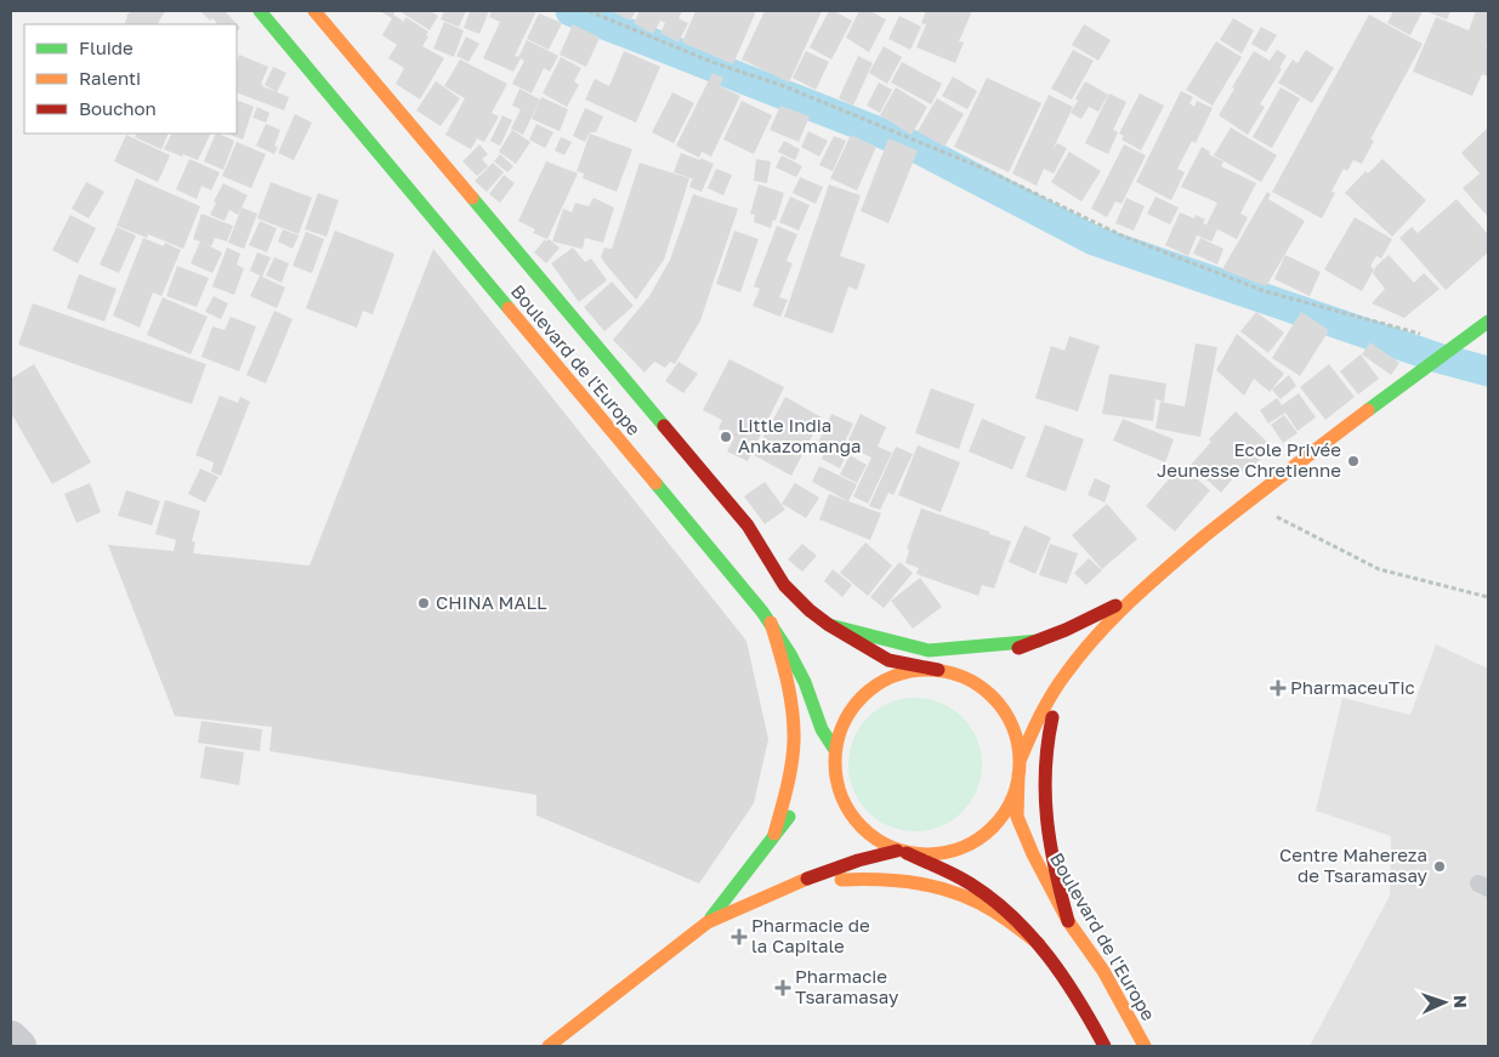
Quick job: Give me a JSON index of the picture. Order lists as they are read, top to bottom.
{
  "streets": {
    "main road": ["Boulevard de l'Europe"]
  },
  "places": {
    "other": [
      "Little India Ankazomanga",
      "Ecole Privée Jeunesse Chretienne",
      "CHINA MALL",
      "Centre Mahereza de Tsaramasay"
    ],
    "health": ["PharmaceuTic", "Pharmacie de la Capitale", "Pharmacie Tsaramasay"]
  },
  "legend": ["Fluide", "Ralenti", "Bouchon"],
  "north": "right"
}
